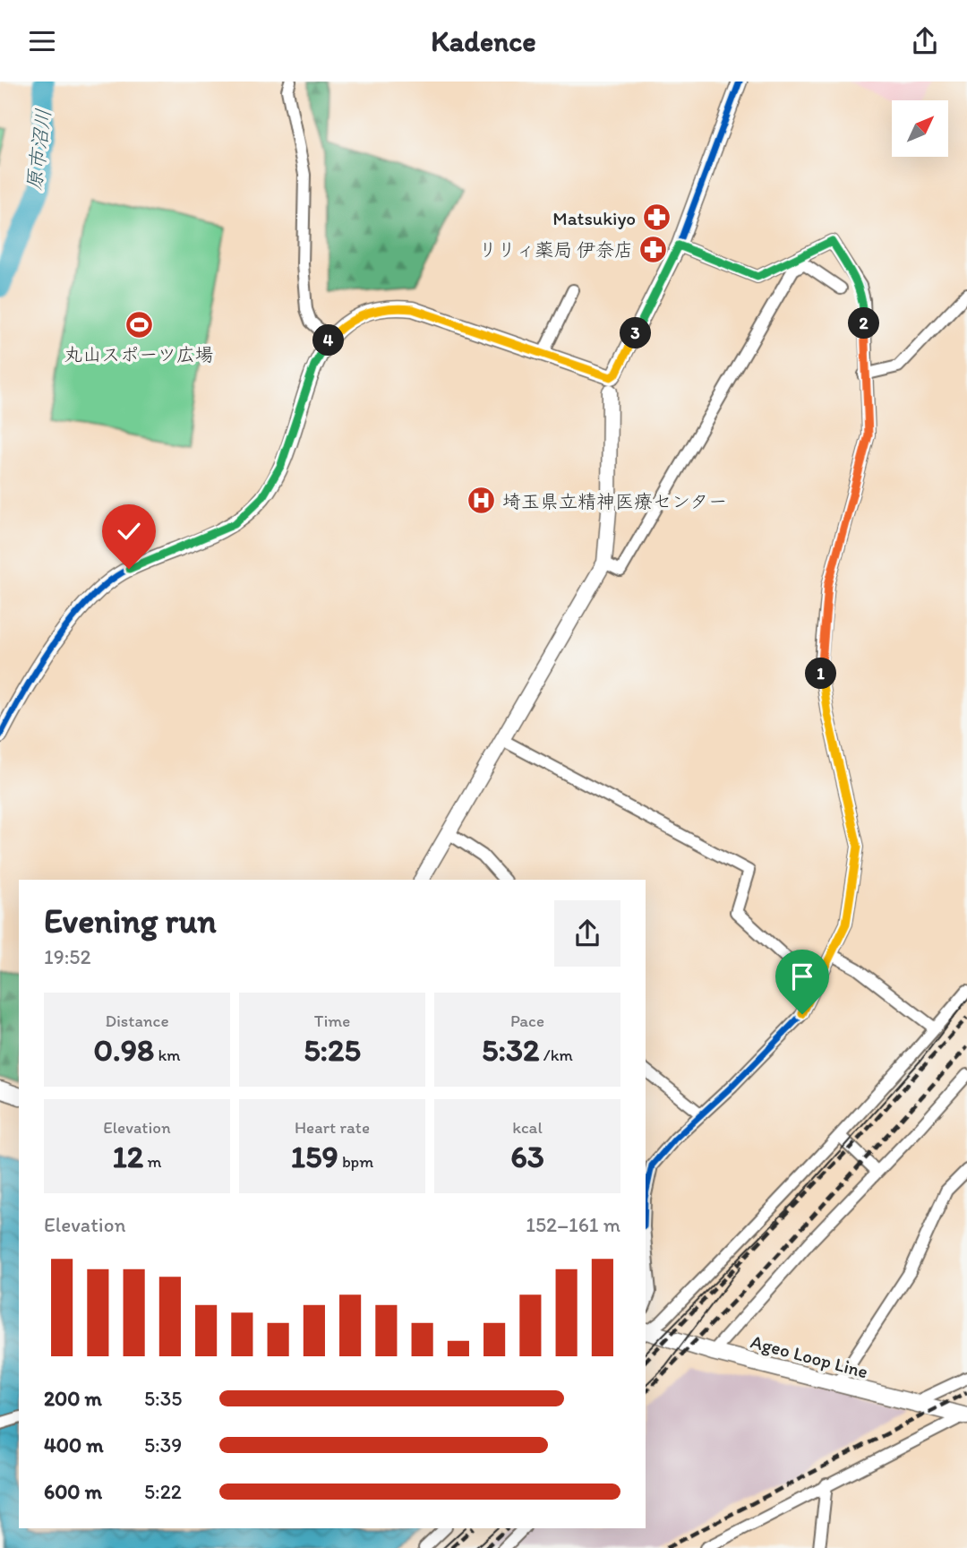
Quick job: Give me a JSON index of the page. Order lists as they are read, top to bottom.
{
  "streets": {
    "main road": ["Ageo Loop Line"]
  },
  "water": ["原市沼川"],
  "places": {
    "pharmacy": ["Matsukiyo", "リリィ薬局 伊奈店"],
    "sports": ["丸山スポーツ広場"],
    "hospital": ["埼玉県立精神医療センター"]
  },
  "north": "top right",
  "page": {
    "header": "Kadence",
    "pins": [
      "2",
      "3",
      "4",
      "1"
    ],
    "heading": ["Evening run", "19:52"],
    "stats": [
      ["Distance", "0.98 km"],
      ["Time", "5:25"],
      ["Pace", "5:32 /km"],
      ["Elevation", "12 m"],
      ["Heart rate", "159 bpm"],
      ["kcal", "63"]
    ],
    "chart": ["Elevation", "152–161 m"],
    "list": [
      {
        "name": "200 m",
        "note": "5:35"
      },
      {
        "name": "400 m",
        "note": "5:39"
      },
      {
        "name": "600 m",
        "note": "5:22"
      }
    ]
  }
}
